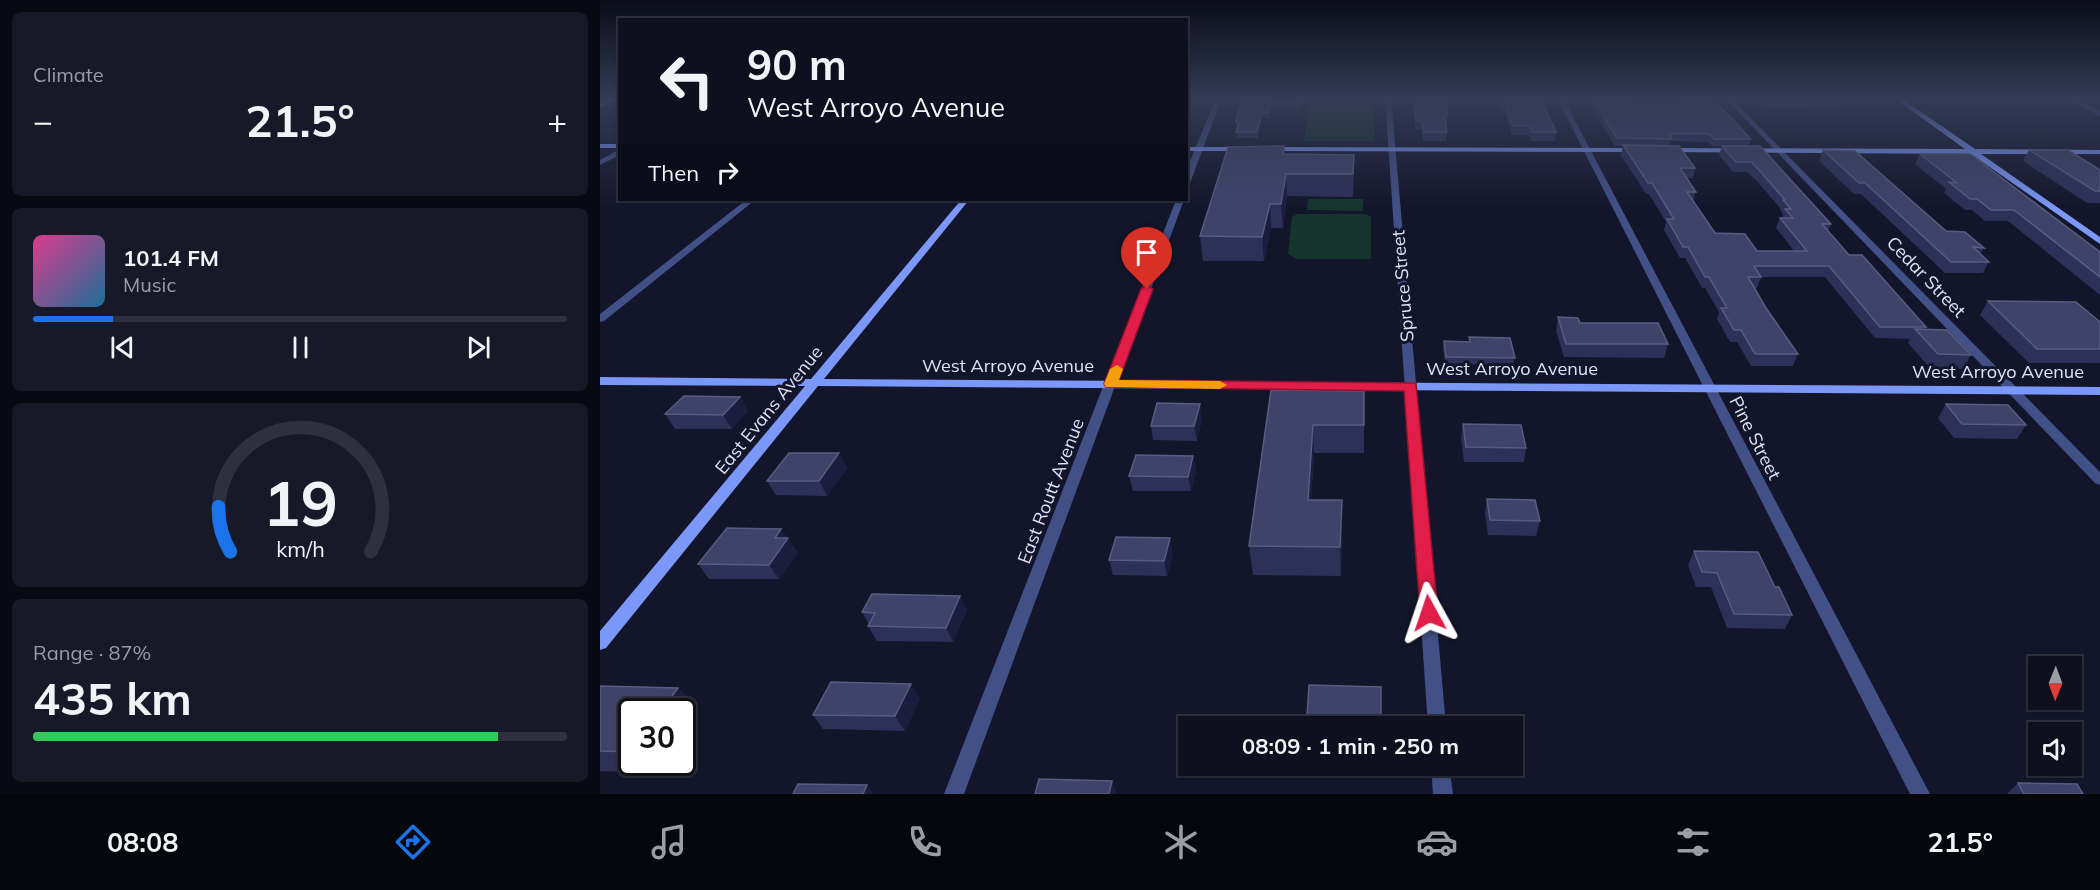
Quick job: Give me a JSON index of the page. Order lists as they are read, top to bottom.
{
  "streets": {
    "street": [
      "Cedar Street",
      "Spruce Street",
      "West Arroyo Avenue",
      "East Evans Avenue",
      "Pine Street",
      "East Routt Avenue"
    ]
  },
  "crossings": [
    ["Cedar Street", "West Arroyo Avenue"],
    ["Spruce Street", "West Arroyo Avenue"],
    ["West Arroyo Avenue", "East Evans Avenue"],
    ["West Arroyo Avenue", "Pine Street"],
    ["West Arroyo Avenue", "East Routt Avenue"]
  ],
  "north": "bottom",
  "page": {
    "tile": [
      "Climate",
      ["Range · 87%", "435 km"]
    ],
    "turn": ["90 m", "West Arroyo Avenue"],
    "heat": ["−", "21.5°", "+"],
    "then": "Then",
    "song": ["101.4 FM", "Music"],
    "limit": "30",
    "trip": "08:09 · 1 min · 250 m",
    "tabs": ["08:08", "21.5°"],
    "gauge": ["19", "km/h"]
  }
}
